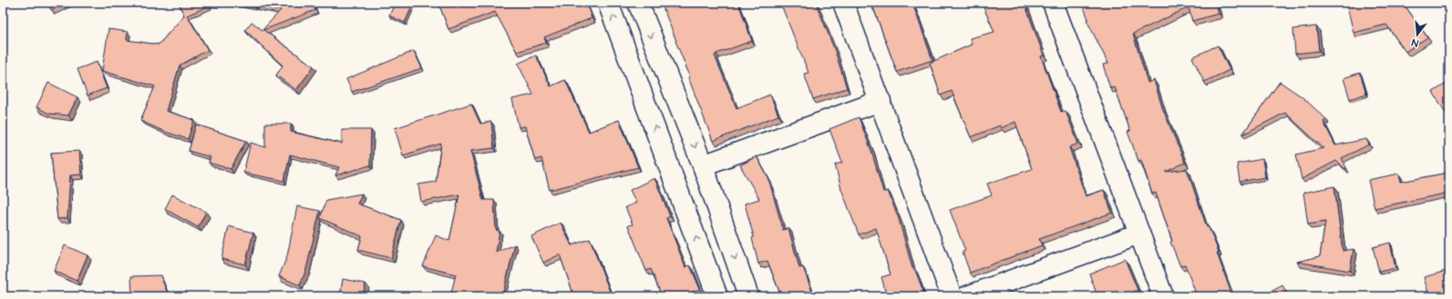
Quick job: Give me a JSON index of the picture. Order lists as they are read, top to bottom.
{
  "north": "bottom"
}
